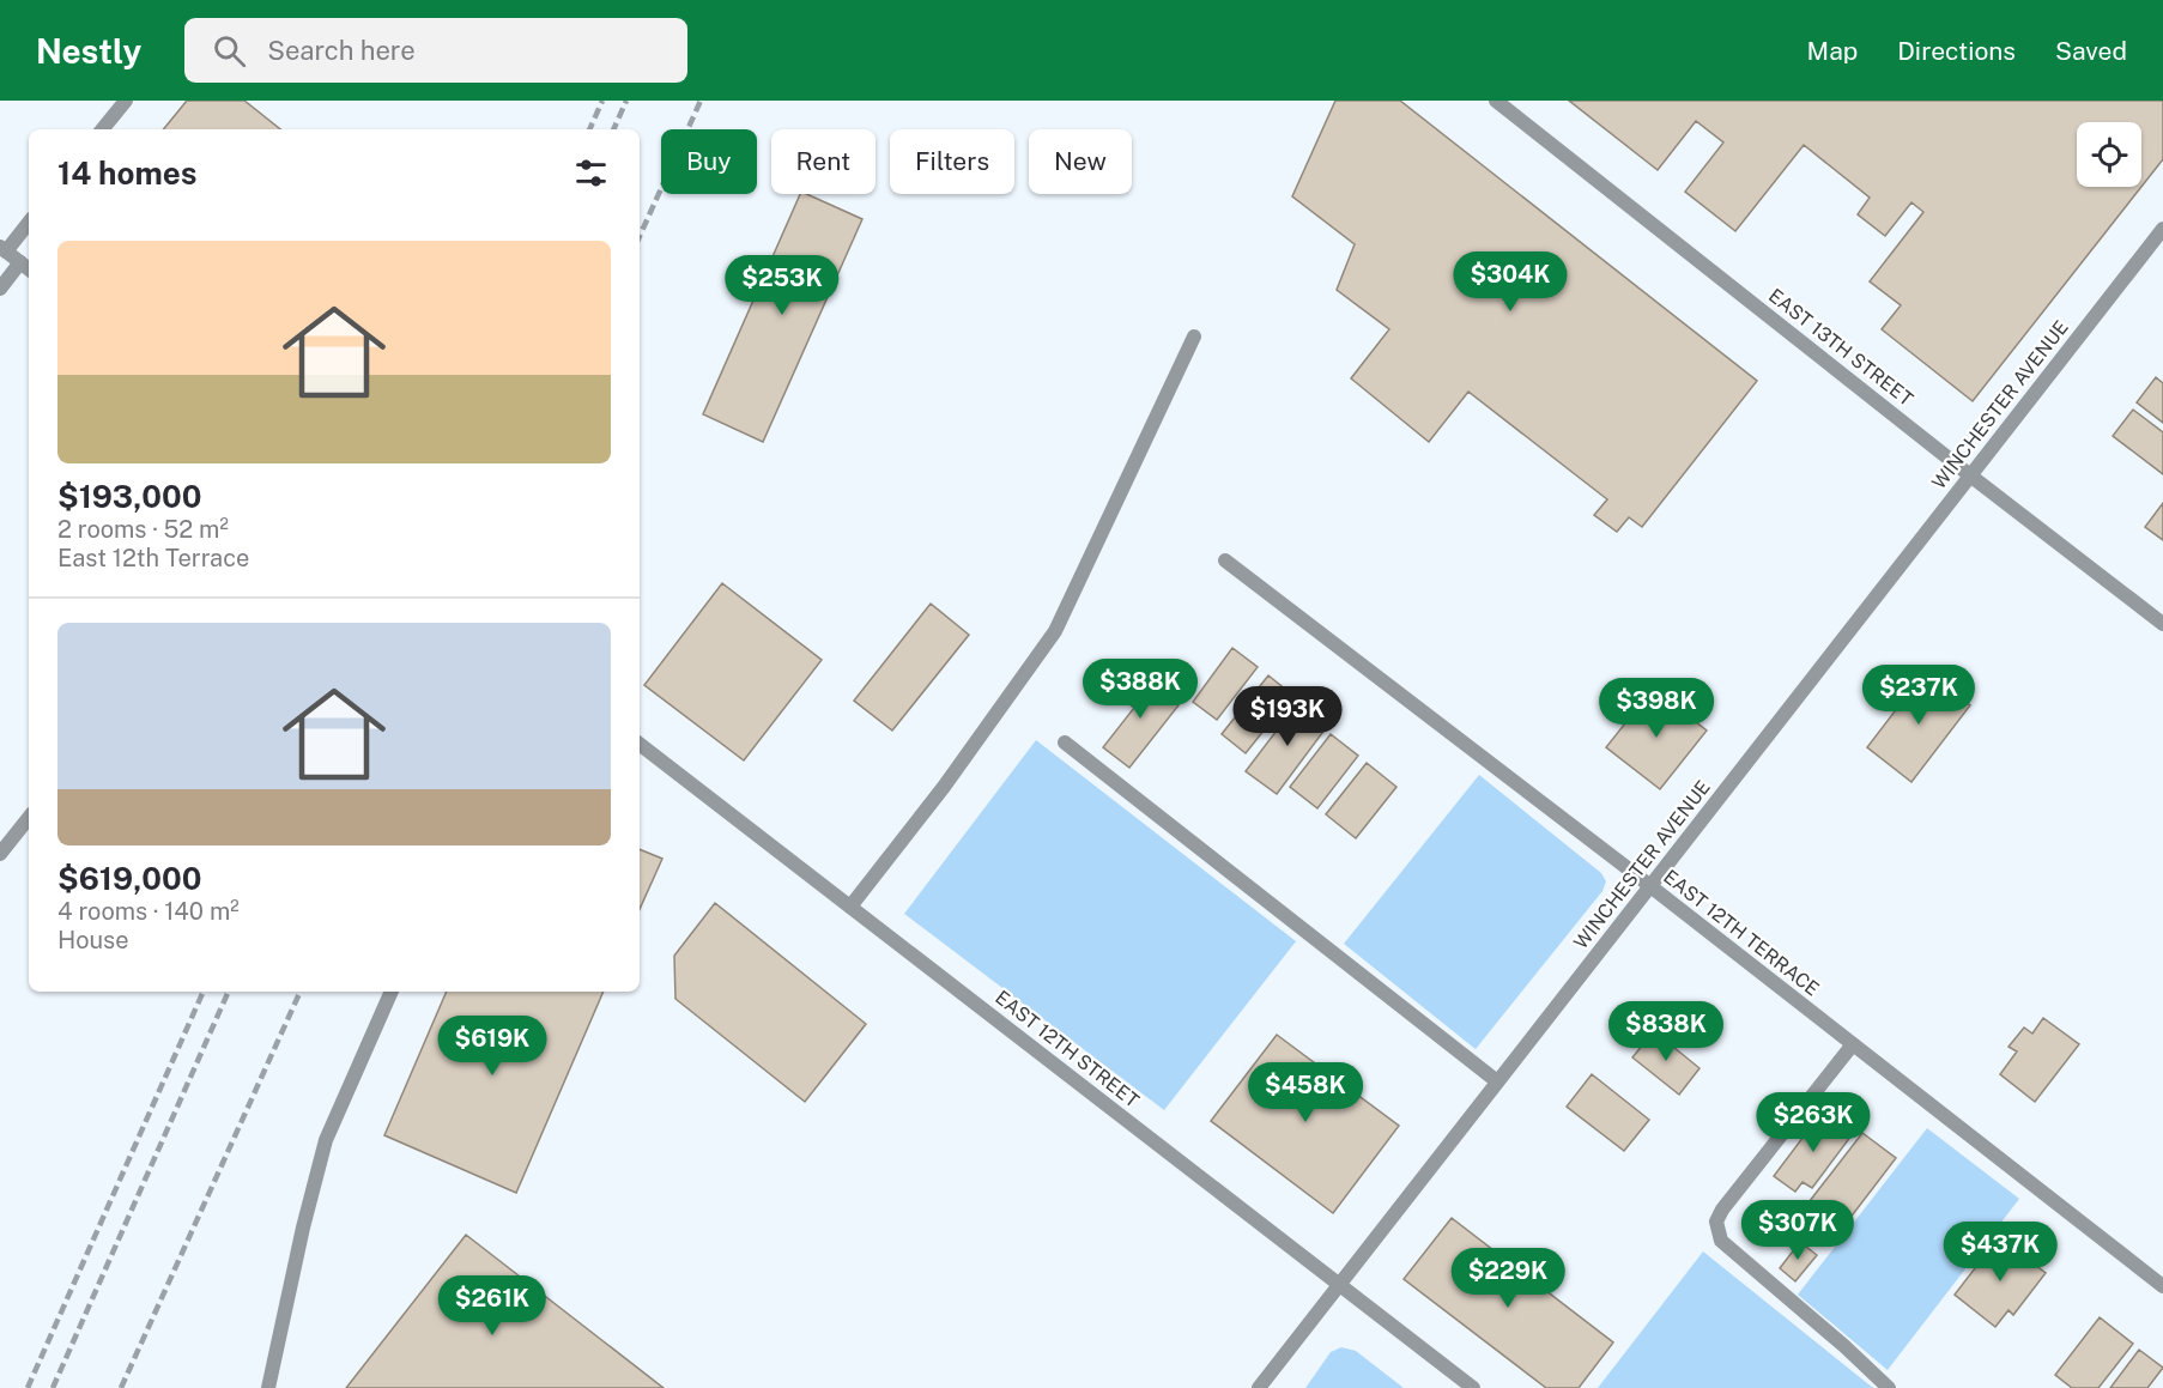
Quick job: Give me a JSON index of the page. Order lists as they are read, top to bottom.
{
  "streets": {
    "street": [
      "EAST 13TH STREET",
      "WINCHESTER AVENUE",
      "EAST 12TH TERRACE",
      "EAST 12TH STREET"
    ]
  },
  "crossings": [
    ["EAST 13TH STREET", "WINCHESTER AVENUE"],
    ["WINCHESTER AVENUE", "EAST 12TH TERRACE"],
    ["WINCHESTER AVENUE", "EAST 12TH STREET"]
  ],
  "page": {
    "header": "Nestly",
    "search": "Search here",
    "nav": ["Map", "Directions", "Saved"],
    "chip": [
      "Buy",
      "Rent",
      "Filters",
      "New"
    ],
    "heading": "14 homes",
    "list": [
      {
        "name": "$193,000",
        "note": "2 rooms · 52 m² · East 12th Terrace"
      },
      {
        "name": "$619,000",
        "note": "4 rooms · 140 m² · House"
      }
    ],
    "price": [
      "$304K",
      "$253K",
      "$388K",
      "$237K",
      "$398K",
      "$193K",
      "$838K",
      "$619K",
      "$458K",
      "$263K",
      "$307K",
      "$437K",
      "$229K",
      "$261K"
    ]
  }
}
